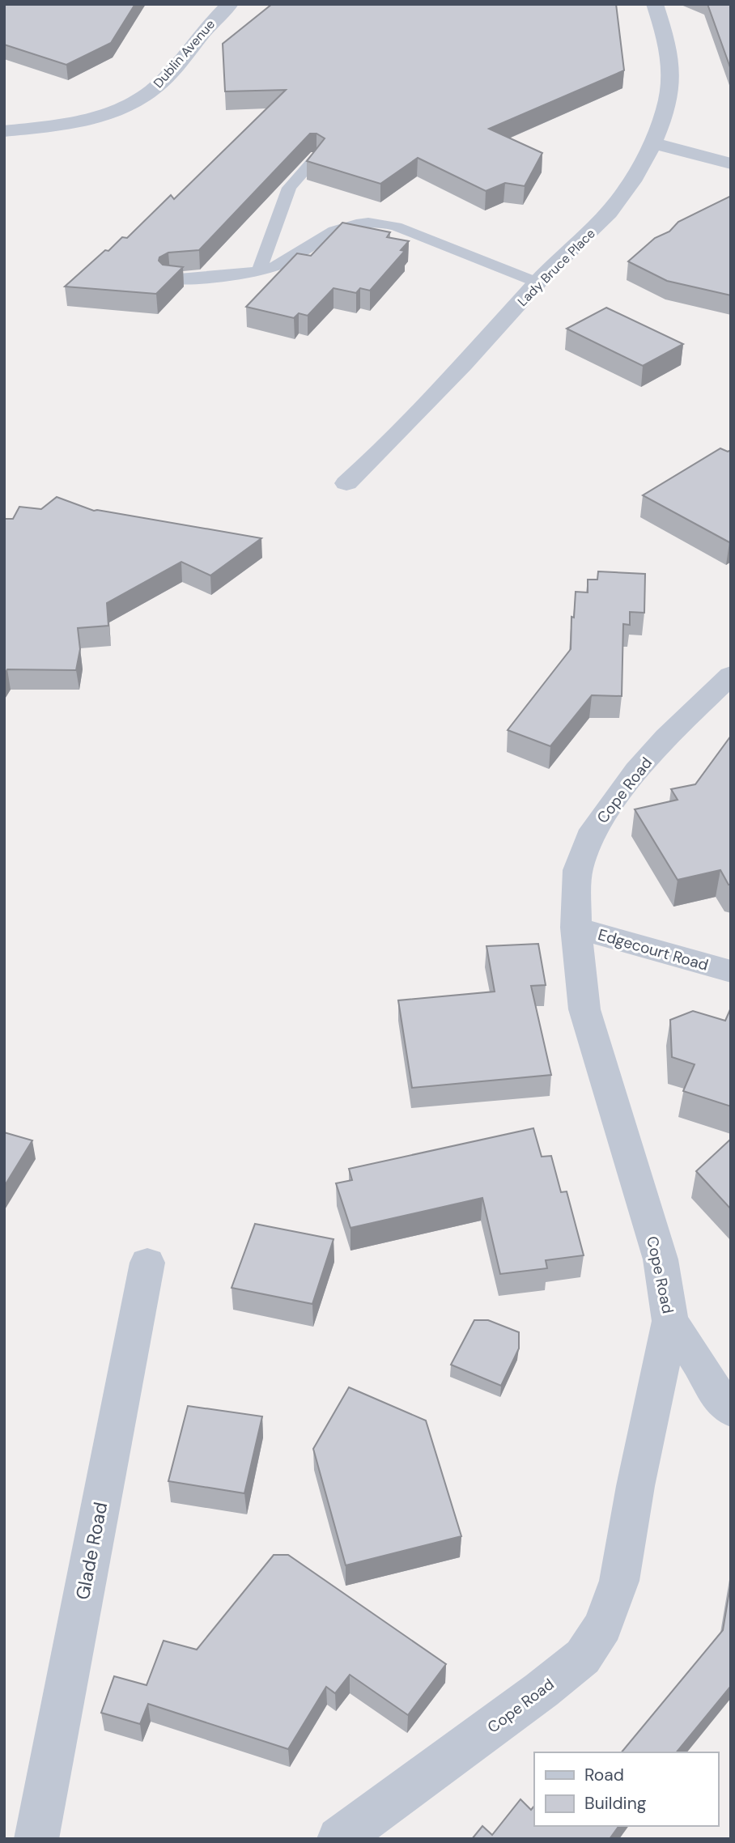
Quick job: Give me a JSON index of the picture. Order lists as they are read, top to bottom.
{
  "streets": {
    "street": [
      "Dublin Avenue",
      "Lady Bruce Place",
      "Cope Road",
      "Edgecourt Road",
      "Glade Road"
    ]
  },
  "crossings": [
    ["Cope Road", "Edgecourt Road"]
  ],
  "legend": ["Road", "Building"]
}
